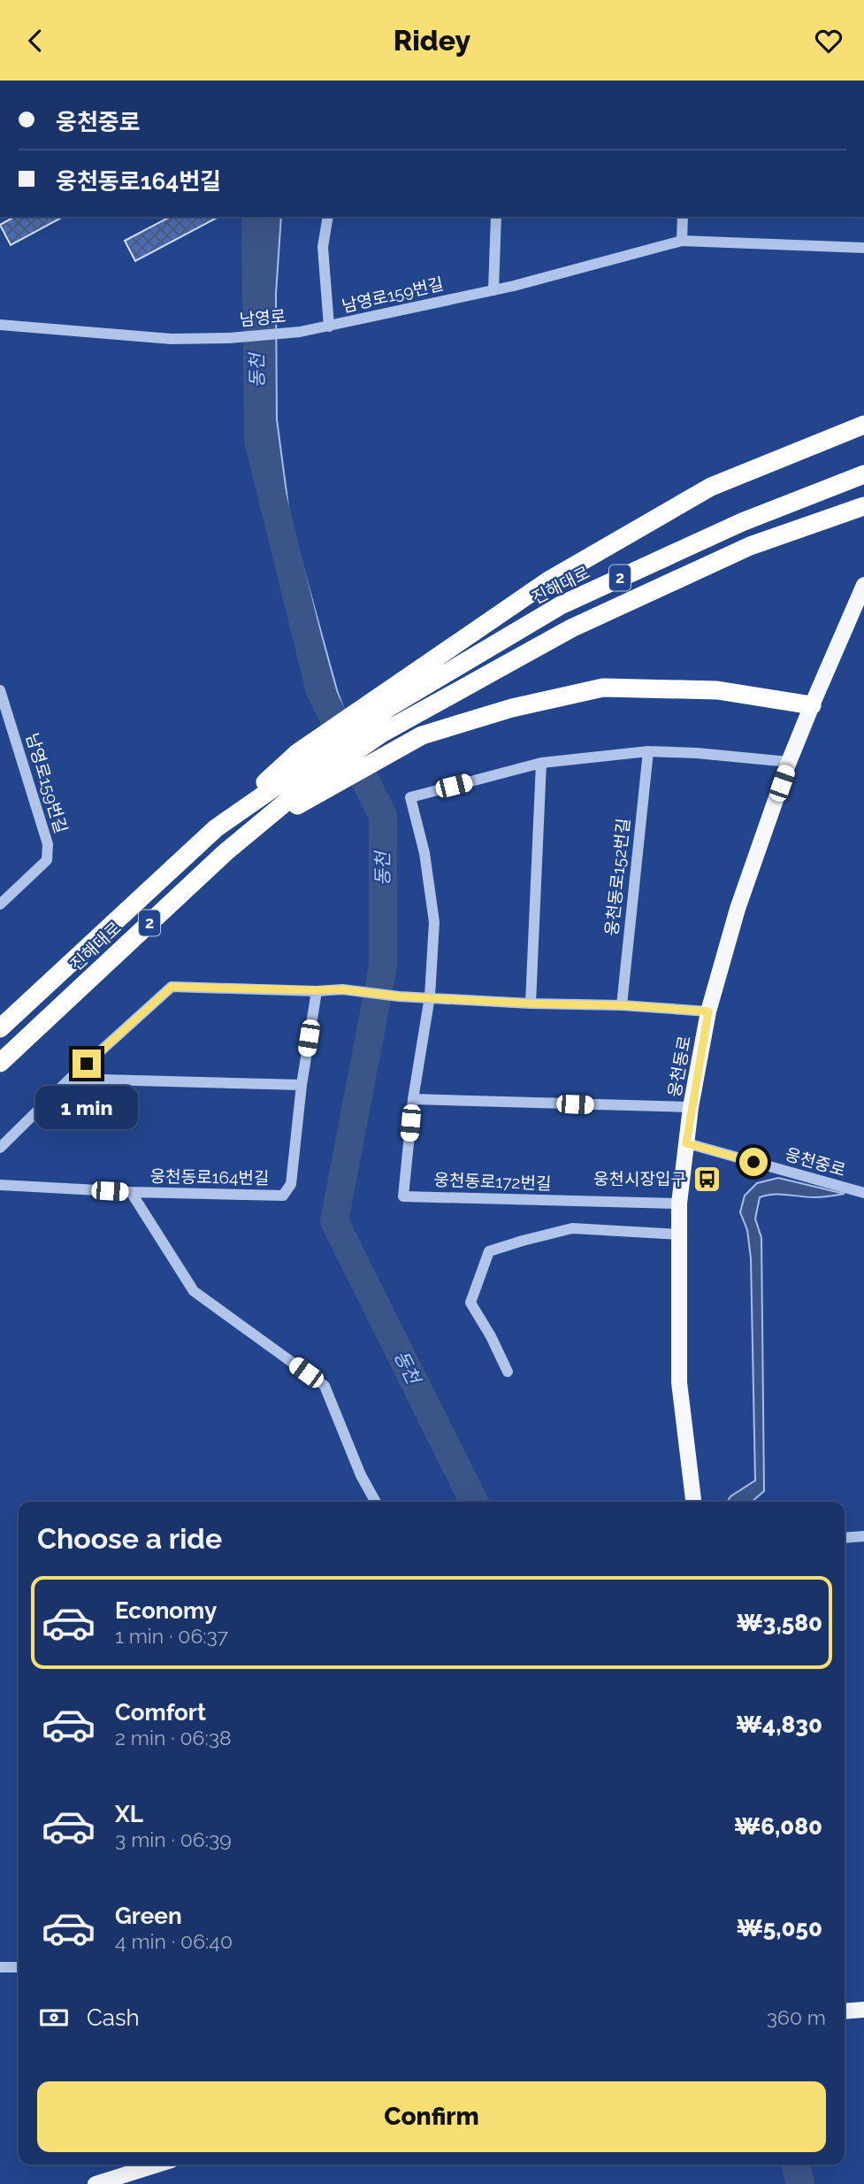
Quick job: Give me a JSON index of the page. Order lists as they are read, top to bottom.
{
  "streets": {
    "highway": ["2", "진해대로"],
    "main road": ["웅천동로"],
    "street": [
      "남영로159번길",
      "남영로",
      "웅천동로152번길",
      "웅천중로",
      "웅천동로164번길",
      "웅천동로172번길"
    ]
  },
  "crossings": [
    ["남영로159번길", "남영로"],
    ["2", "진해대로"],
    ["웅천동로", "웅천중로"],
    ["웅천동로", "웅천동로172번길"]
  ],
  "water": ["동천"],
  "places": {
    "bus stop": ["웅천시장입구"]
  },
  "page": {
    "header": "Ridey",
    "banner": ["웅천중로", "웅천동로164번길"],
    "bubble": "1 min",
    "heading": "Choose a ride",
    "list": [
      {
        "name": "Economy",
        "note": "1 min · 06:37",
        "value": "₩3,580"
      },
      {
        "name": "Comfort",
        "note": "2 min · 06:38",
        "value": "₩4,830"
      },
      {
        "name": "XL",
        "note": "3 min · 06:39",
        "value": "₩6,080"
      },
      {
        "name": "Green",
        "note": "4 min · 06:40",
        "value": "₩5,050"
      }
    ],
    "pay": ["Cash", "360 m"],
    "buttons": "Confirm"
  }
}
